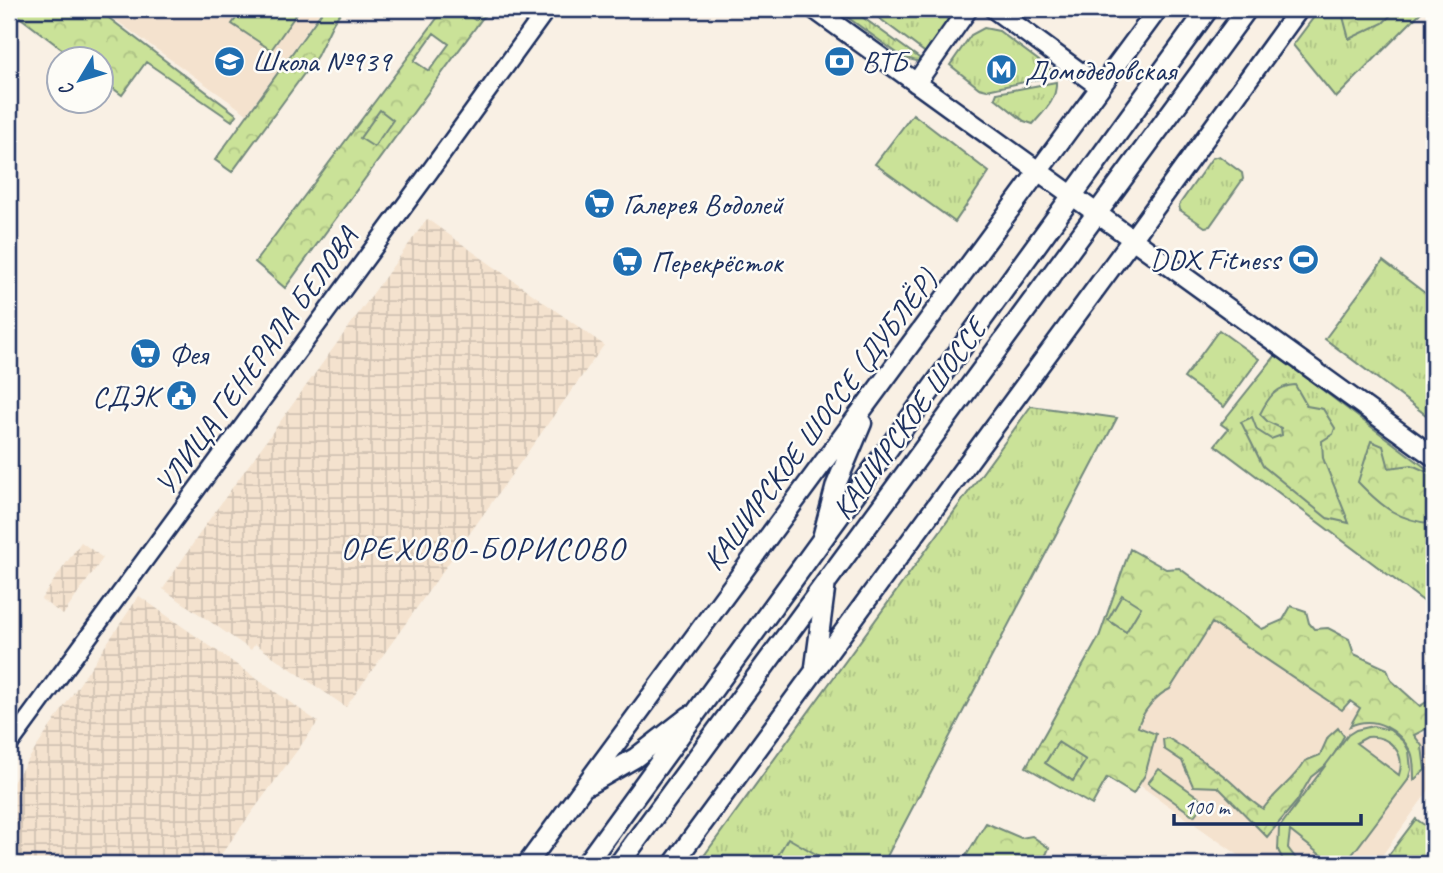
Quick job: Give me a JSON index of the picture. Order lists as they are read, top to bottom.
{
  "streets": {
    "main road": ["КАШИРСКОЕ ШОССЕ", "КАШИРСКОЕ ШОССЕ (ДУБЛЁР)"],
    "street": ["УЛИЦА ГЕНЕРАЛА БЕЛОВА"]
  },
  "districts": ["ОРЕХОВО-БОРИСОВО"],
  "places": {
    "school or university": ["Школа №939"],
    "bank": ["ВТБ"],
    "metro station": ["Домодедовская"],
    "supermarket": ["Галерея Водолей", "Перекрёсток", "Фея"],
    "sports": ["DDX Fitness"],
    "public building": ["СДЭК"]
  },
  "scale_bar": "100 m",
  "north": "bottom left"
}
